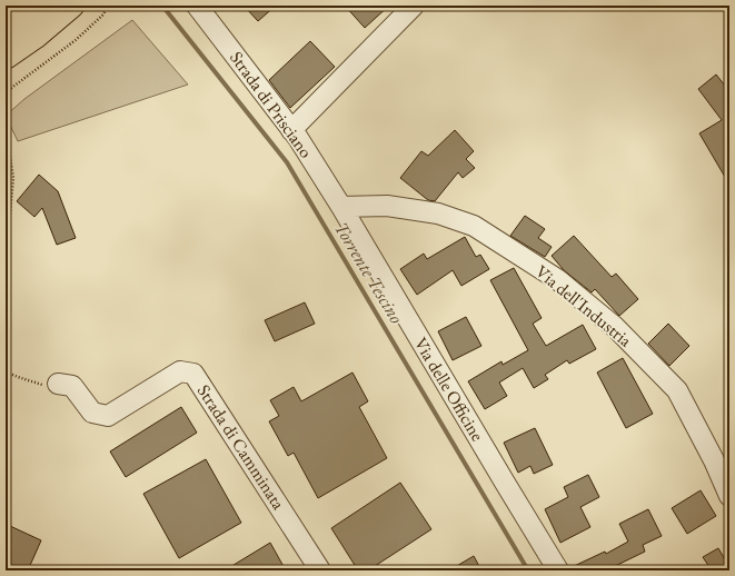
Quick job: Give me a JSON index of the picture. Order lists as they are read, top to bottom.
{
  "streets": {
    "street": [
      "Strada di Prisciano",
      "Via dell'Industria",
      "Via delle Officine",
      "Strada di Camminata"
    ]
  },
  "crossings": [
    ["Strada di Prisciano", "Via dell'Industria"],
    ["Strada di Prisciano", "Via delle Officine"],
    ["Via dell'Industria", "Via delle Officine"]
  ],
  "water": ["Torrente Tescino"]
}
